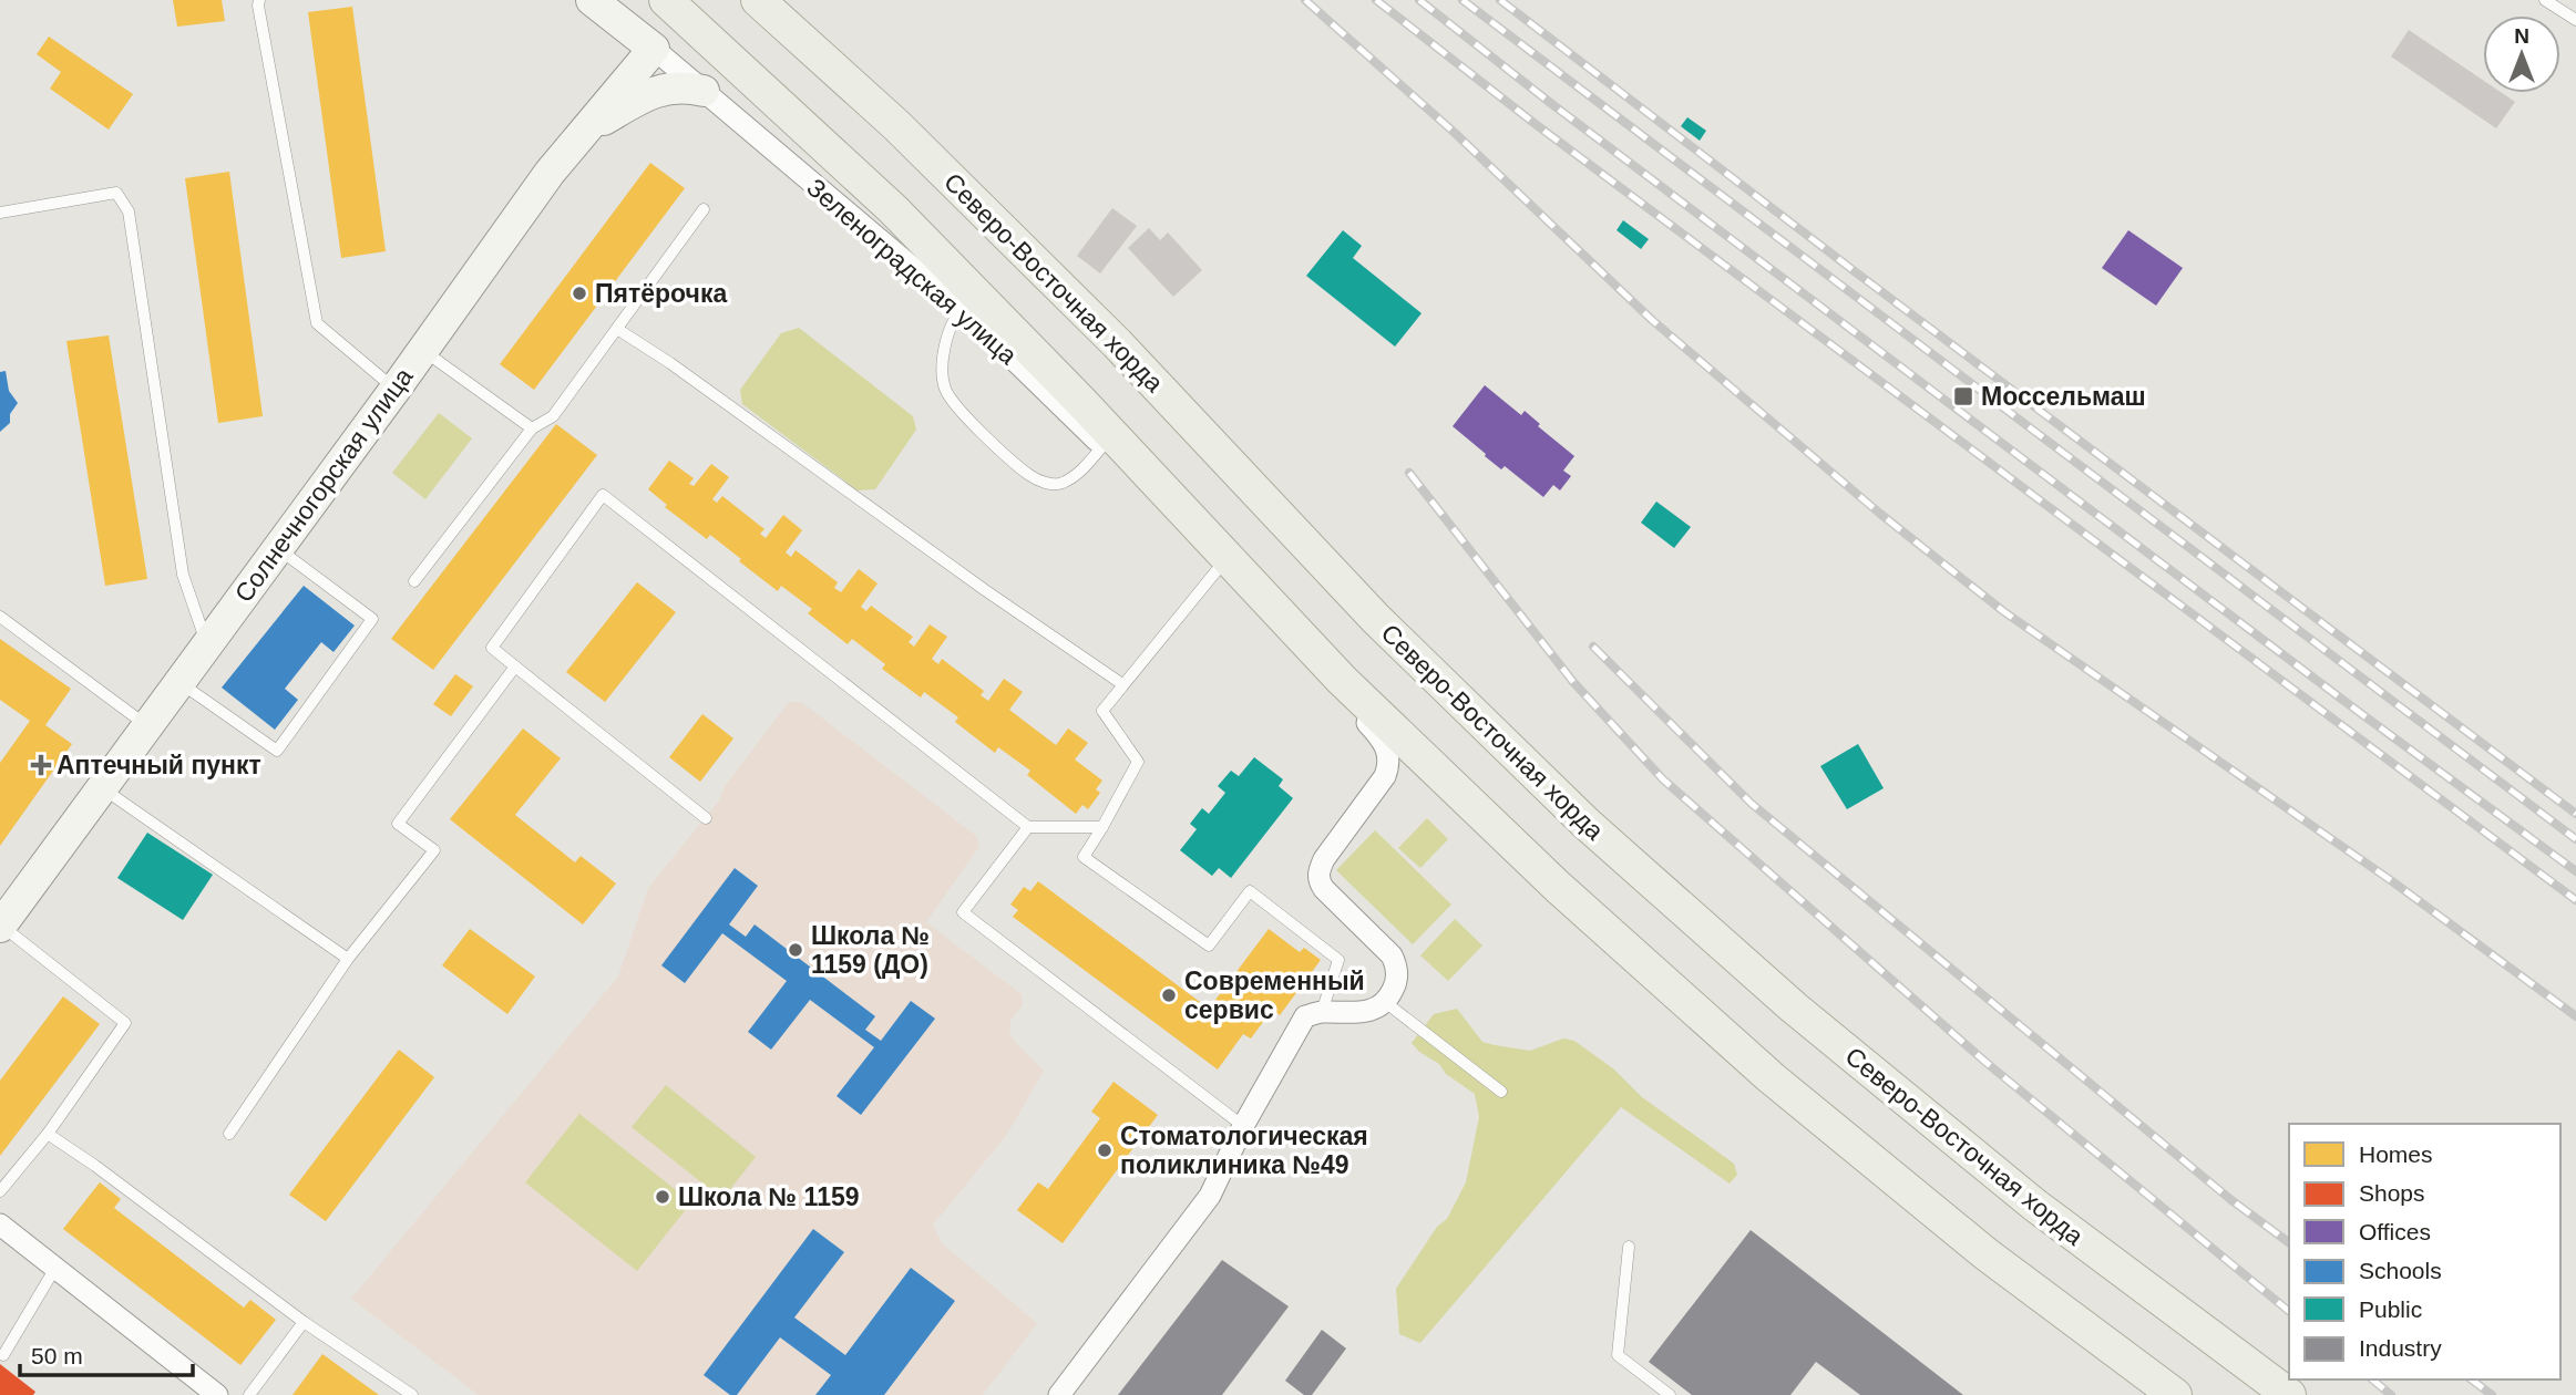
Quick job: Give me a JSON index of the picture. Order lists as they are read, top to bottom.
{
  "streets": {
    "main road": ["Северо-Восточная хорда"],
    "street": ["Зеленоградская улица", "Солнечногорская улица"]
  },
  "crossings": [
    ["Зеленоградская улица", "Солнечногорская улица"]
  ],
  "places": {
    "other": [
      "Пятёрочка",
      "Школа № 1159 (ДО)",
      "Современный сервис",
      "Стоматологическая поликлиника №49",
      "Школа № 1159"
    ],
    "transit": ["Моссельмаш"],
    "health": ["Аптечный пункт"]
  },
  "legend": [
    "Homes",
    "Shops",
    "Offices",
    "Schools",
    "Public",
    "Industry"
  ],
  "scale_bar": "50 m",
  "north": "top"
}
